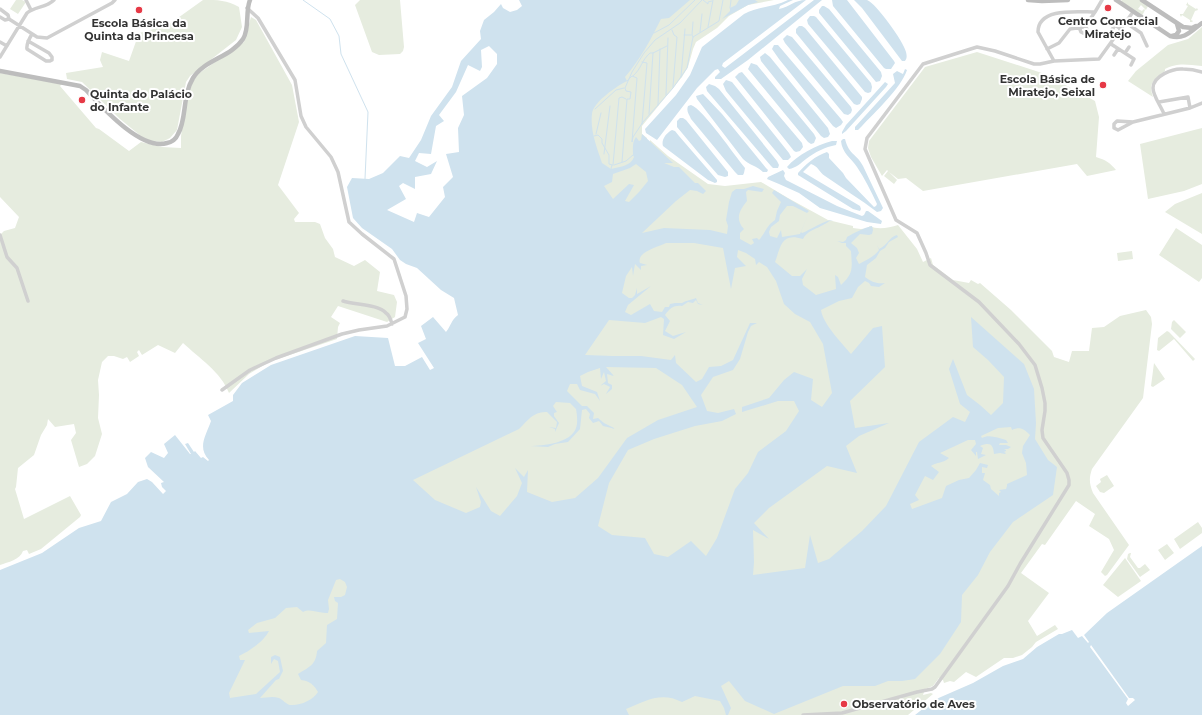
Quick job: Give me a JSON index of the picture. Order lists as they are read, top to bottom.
{
  "places": [
    "Centro Comercial Miratejo",
    "Escola Básica da Quinta da Princesa",
    "Escola Básica de Miratejo, Seixal",
    "Quinta do Palácio do Infante",
    "Observatório de Aves"
  ]
}
